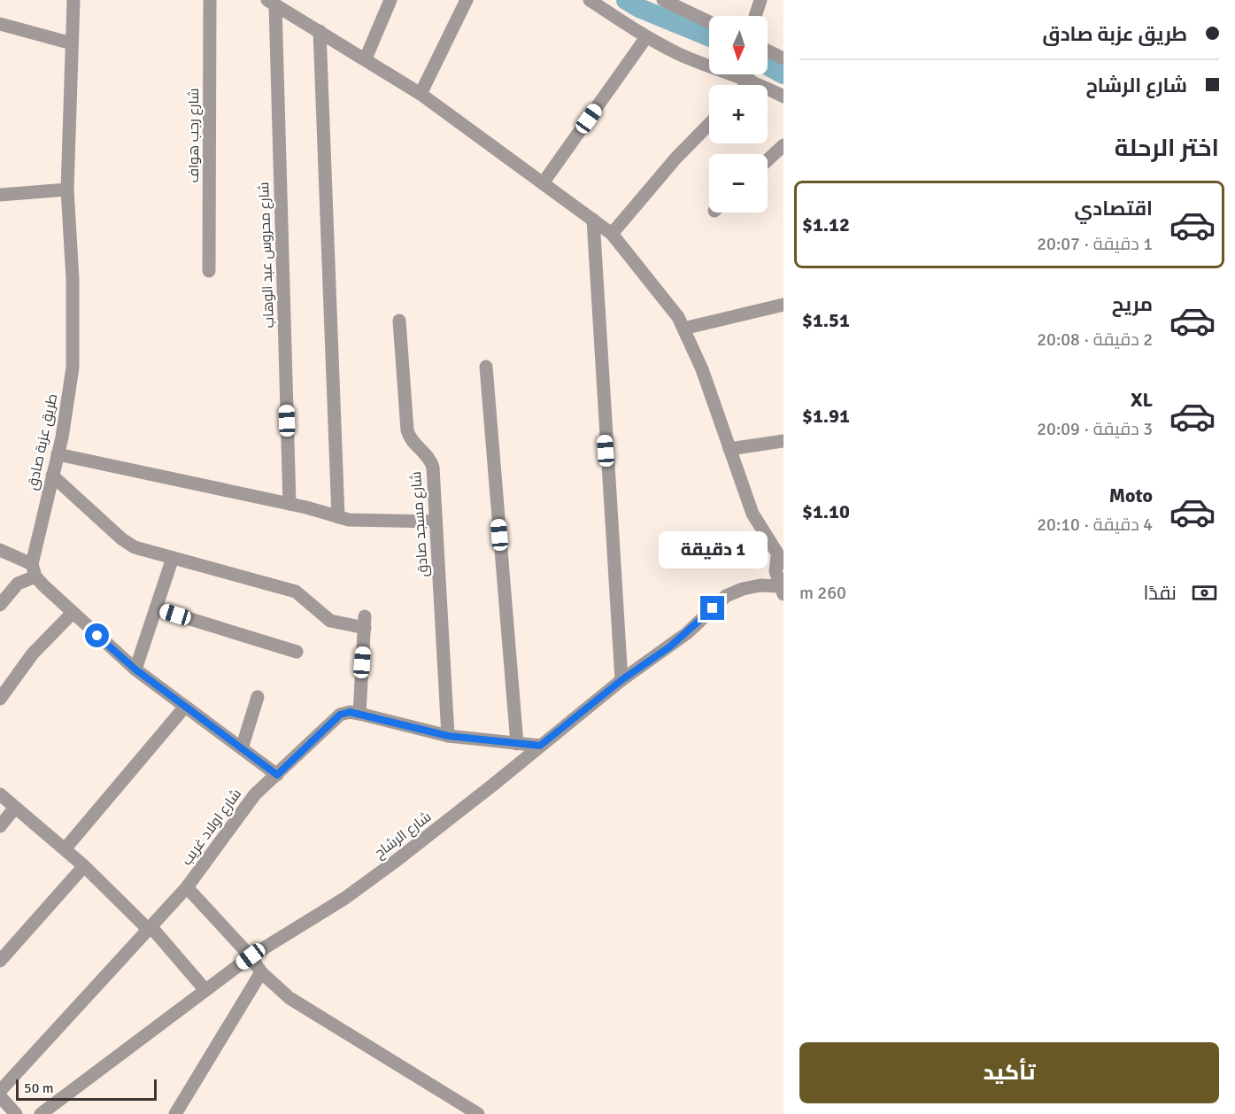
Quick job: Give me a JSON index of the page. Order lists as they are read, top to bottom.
{
  "streets": {
    "street": [
      "شارع رجب هواف",
      "شارع محروس عبد الوهاب",
      "طريق عزبة صادق",
      "شارع مسجد صادق",
      "شارع اولاد غريب",
      "شارع الرشاح"
    ]
  },
  "crossings": [
    ["شارع مسجد صادق", "شارع اولاد غريب"],
    ["شارع اولاد غريب", "شارع الرشاح"]
  ],
  "scale_bar": "50 m",
  "north": "bottom",
  "page": {
    "banner": ["طريق عزبة صادق", "شارع الرشاح"],
    "map_buttons": ["+", "−"],
    "heading": "اختر الرحلة",
    "list": [
      {
        "name": "اقتصادي",
        "note": "1 دقيقة · 20:07",
        "value": "$1.12"
      },
      {
        "name": "مريح",
        "note": "2 دقيقة · 20:08",
        "value": "$1.51"
      },
      {
        "name": "XL",
        "note": "3 دقيقة · 20:09",
        "value": "$1.91"
      },
      {
        "name": "Moto",
        "note": "4 دقيقة · 20:10",
        "value": "$1.10"
      }
    ],
    "bubble": "1 دقيقة",
    "pay": ["نقدًا", "260 m"],
    "buttons": "تأكيد",
    "scale": "50 m"
  }
}
